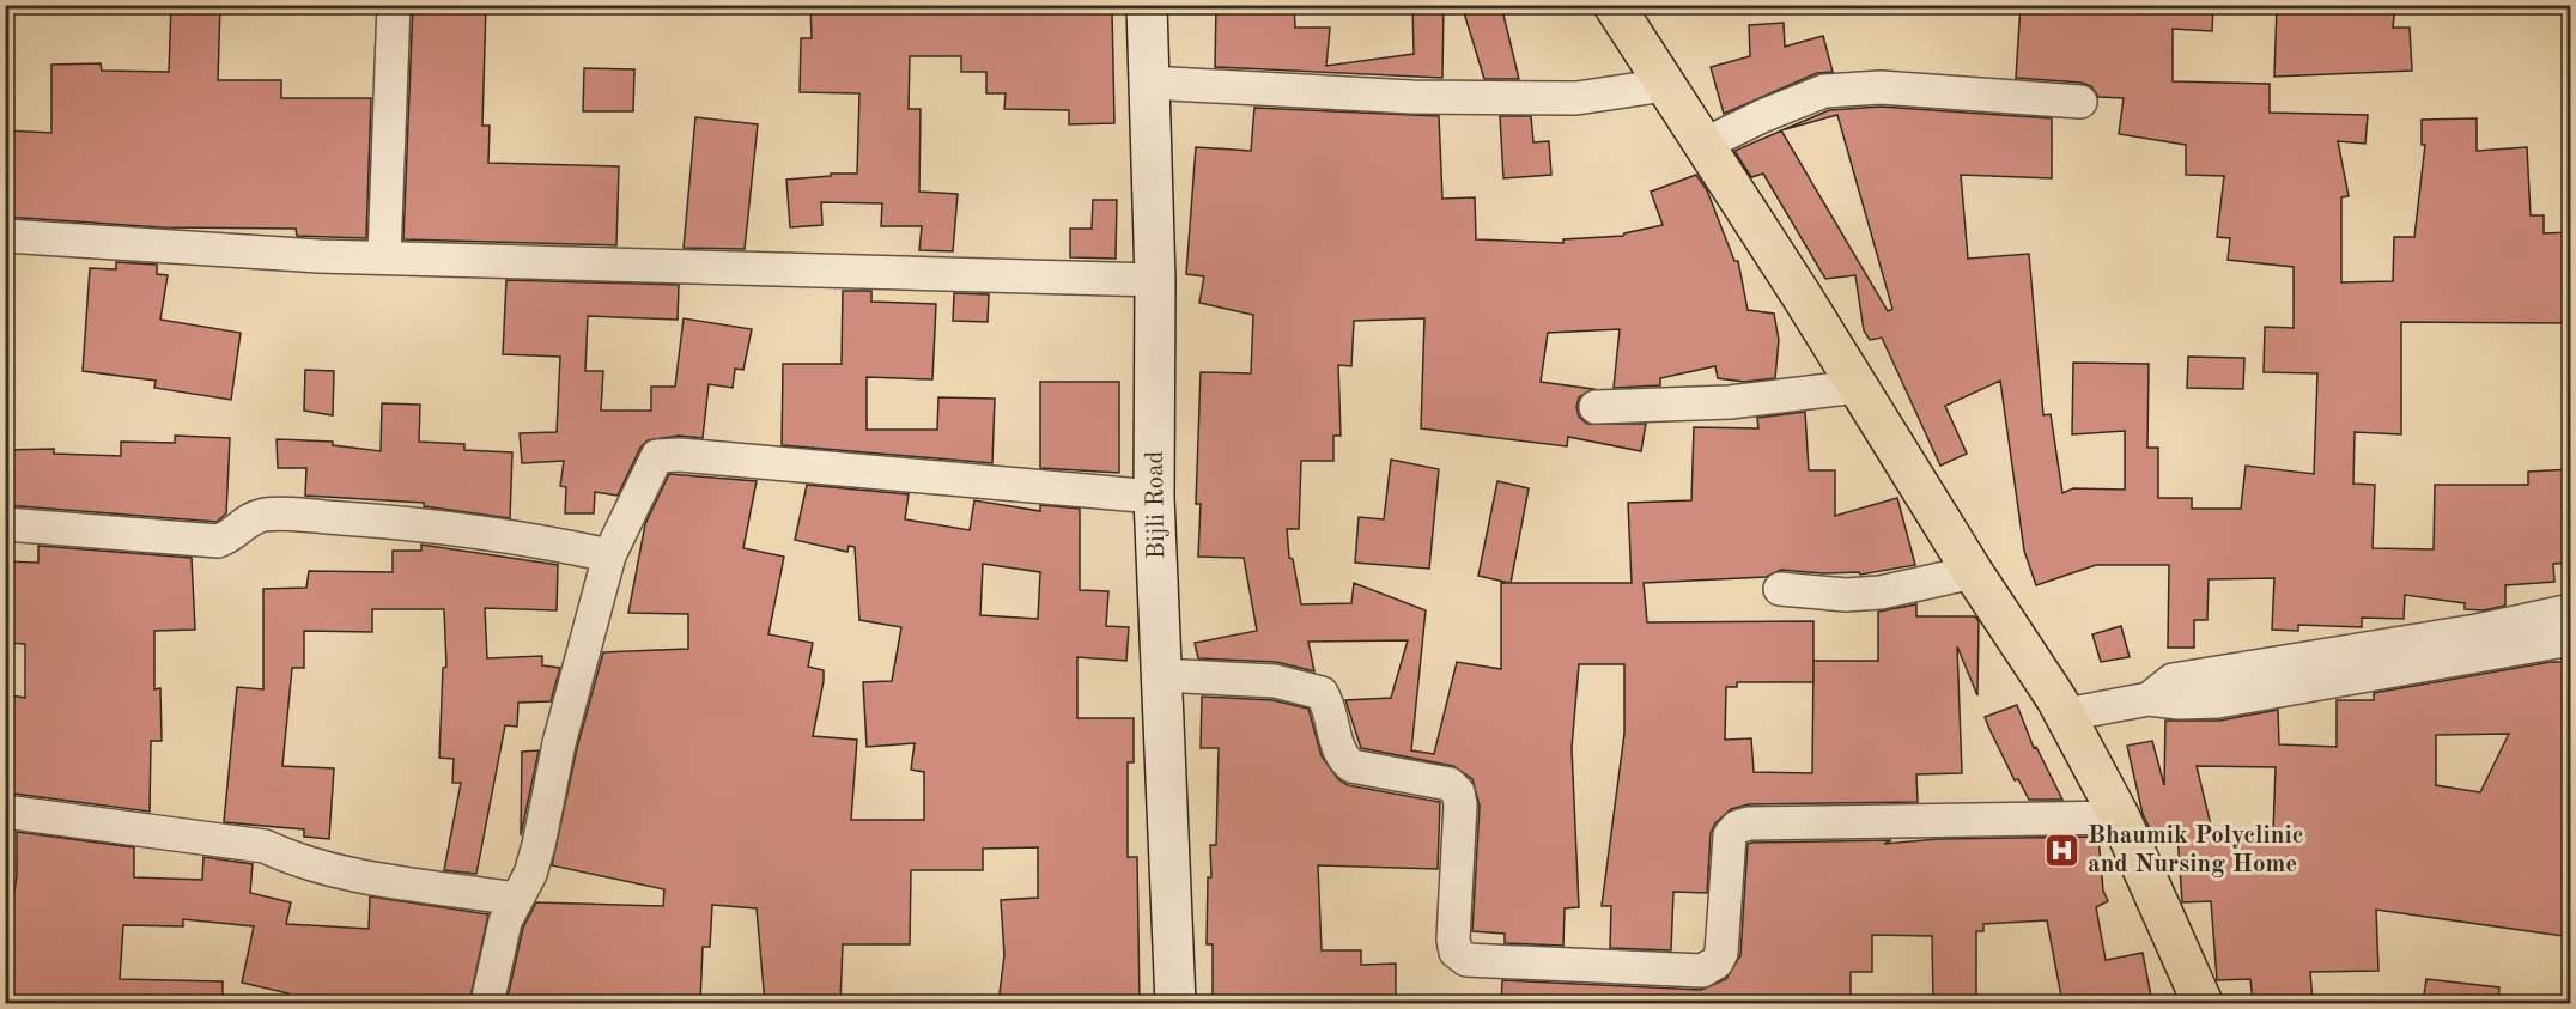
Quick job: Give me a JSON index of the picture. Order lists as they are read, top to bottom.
{
  "streets": {
    "street": ["Bijli Road"]
  },
  "places": {
    "hospital": ["Bhaumik Polyclinic and Nursing Home"]
  }
}
